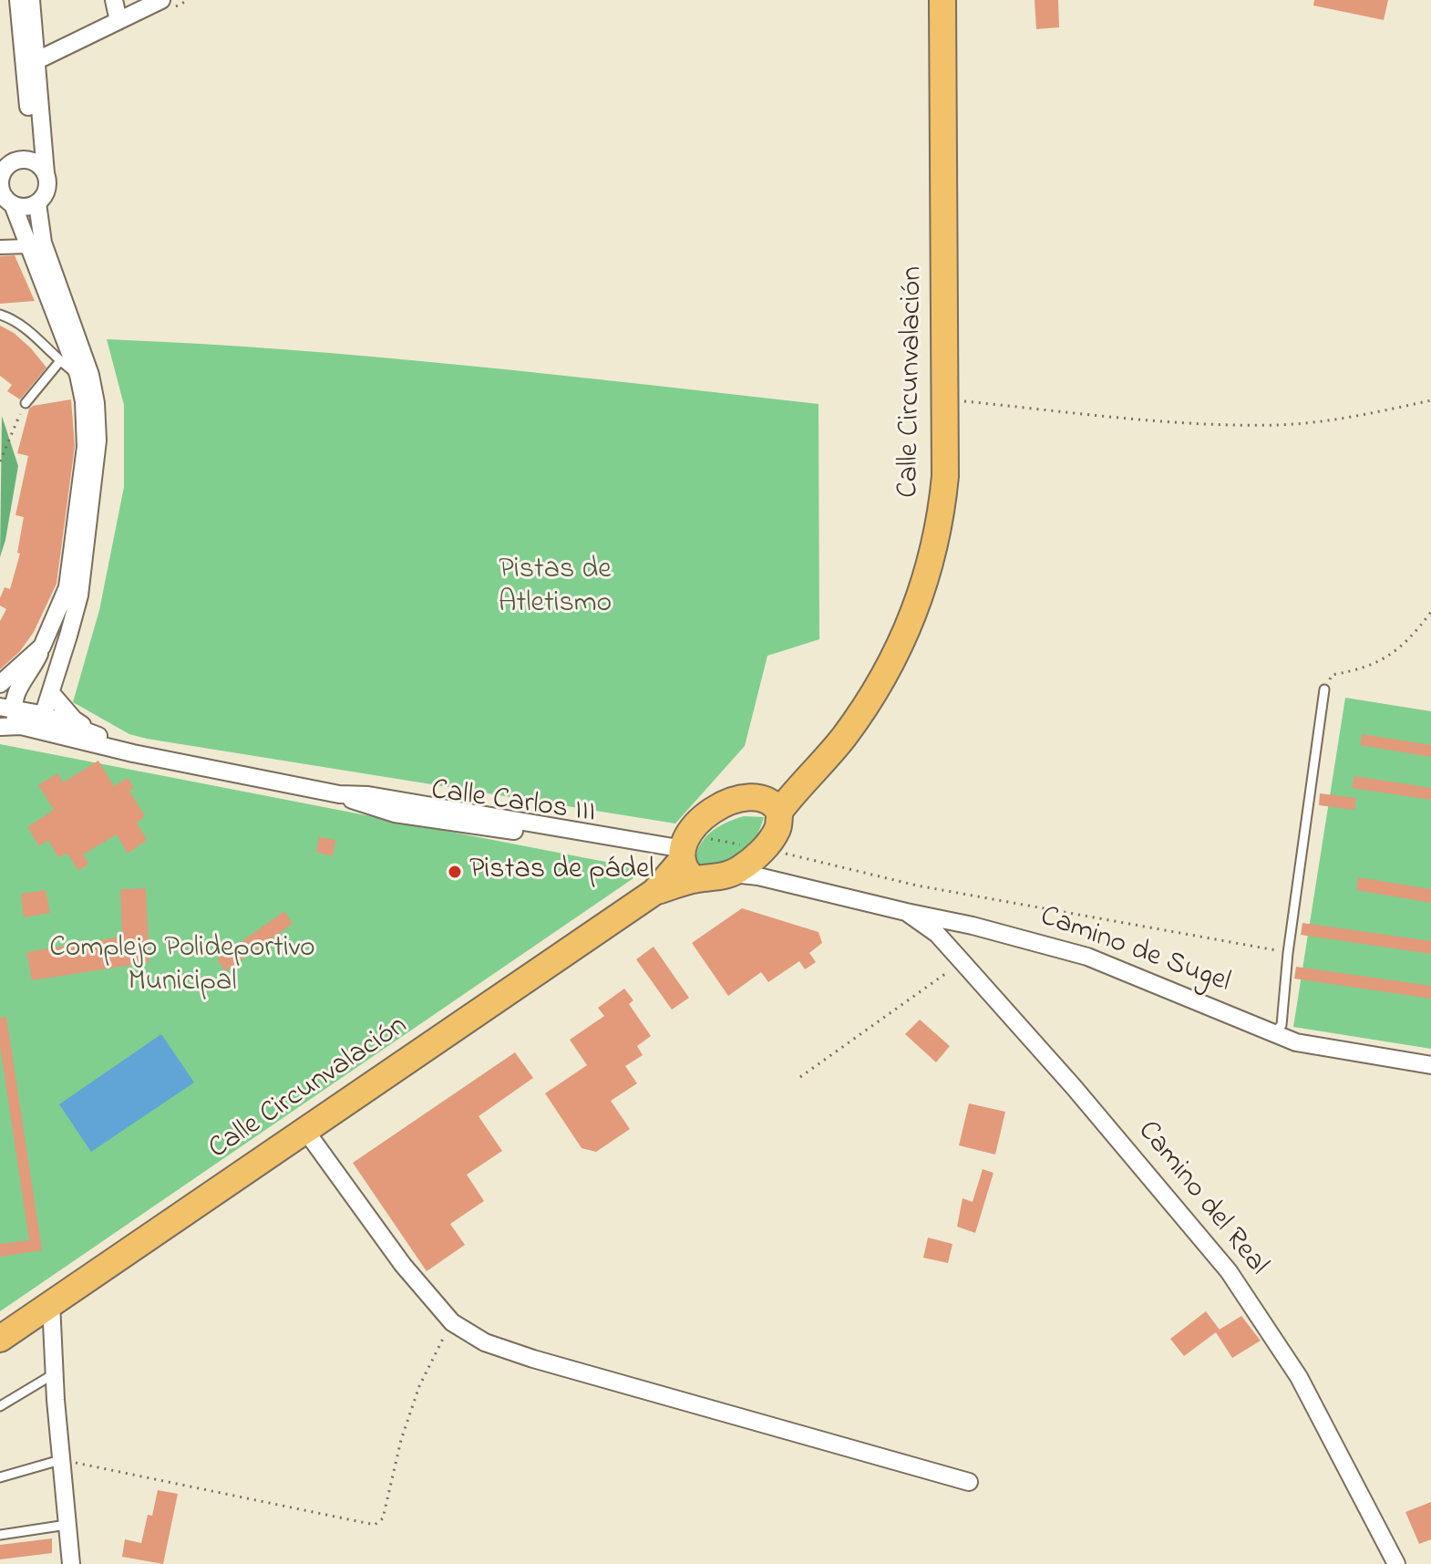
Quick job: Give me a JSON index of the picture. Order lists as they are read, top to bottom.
{
  "streets": {
    "main road": ["Calle Circunvalación"],
    "street": ["Calle Carlos III", "Camino de Sugel", "Camino del Real"]
  },
  "crossings": [
    ["Calle Circunvalación", "Calle Carlos III"],
    ["Calle Circunvalación", "Camino de Sugel"],
    ["Calle Carlos III", "Camino de Sugel"],
    ["Camino de Sugel", "Camino del Real"]
  ],
  "parks": ["Pistas de Atletismo", "Complejo Polideportivo Municipal"],
  "places": ["Pistas de pádel"]
}
